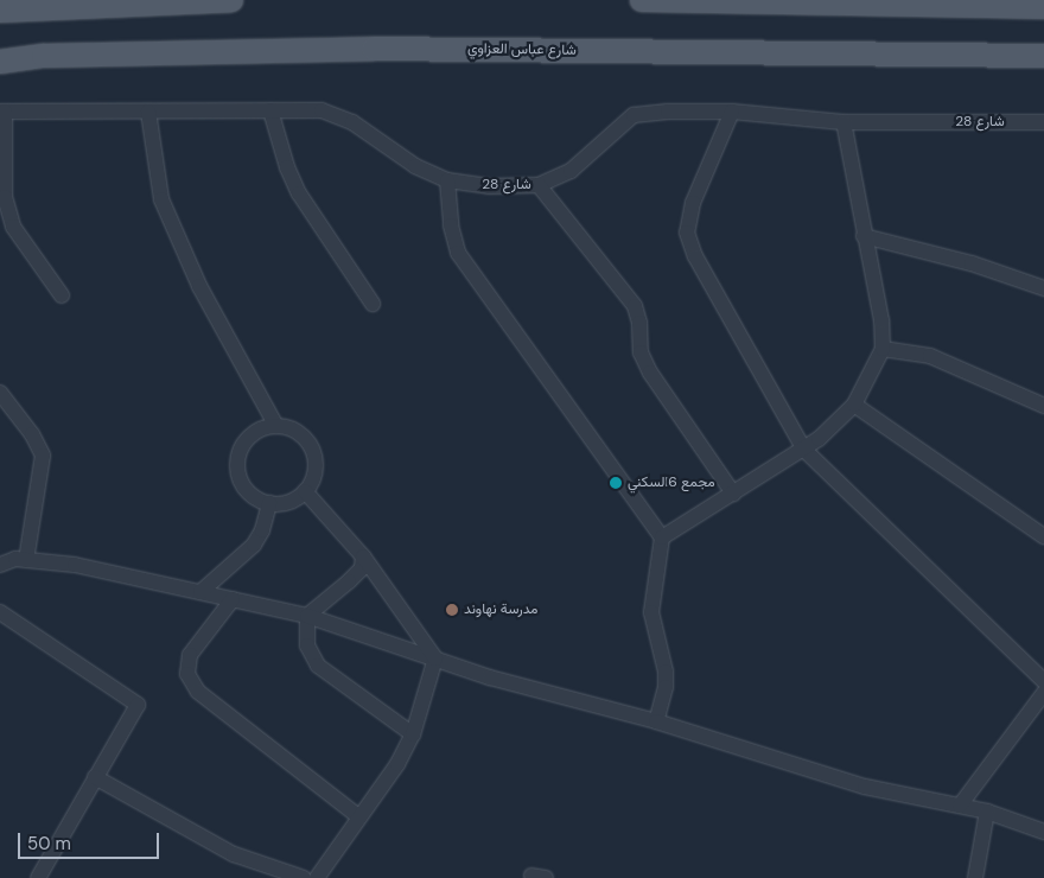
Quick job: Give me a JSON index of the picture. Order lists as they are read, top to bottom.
{
  "streets": {
    "main road": ["شارع عباس العزاوي"],
    "street": ["شارع 28"]
  },
  "places": ["مجمع 6السكني", "مدرسة نهاوند"],
  "scale_bar": "50 m"
}
